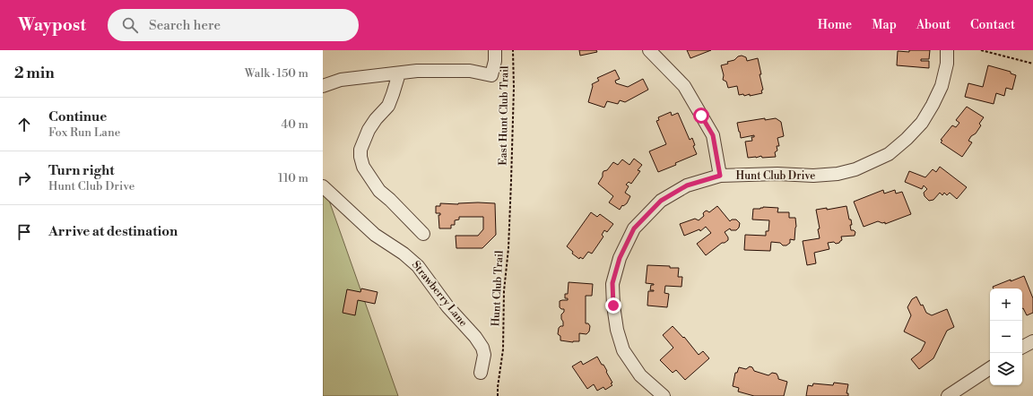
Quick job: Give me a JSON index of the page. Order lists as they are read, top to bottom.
{
  "streets": {
    "street": ["Hunt Club Drive", "Strawberry Lane"],
    "path": ["East Hunt Club Trail", "Hunt Club Trail"]
  },
  "crossings": [
    ["East Hunt Club Trail", "Hunt Club Trail"]
  ],
  "page": {
    "header": "Waypost",
    "search": "Search here",
    "nav": [
      "Home",
      "Map",
      "About",
      "Contact"
    ],
    "heading": ["2 min", "Walk · 150 m"],
    "list": [
      ["Continue", "Fox Run Lane", "40 m"],
      ["Turn right", "Hunt Club Drive", "110 m"],
      "Arrive at destination"
    ],
    "map_buttons": ["+", "−"]
  }
}
